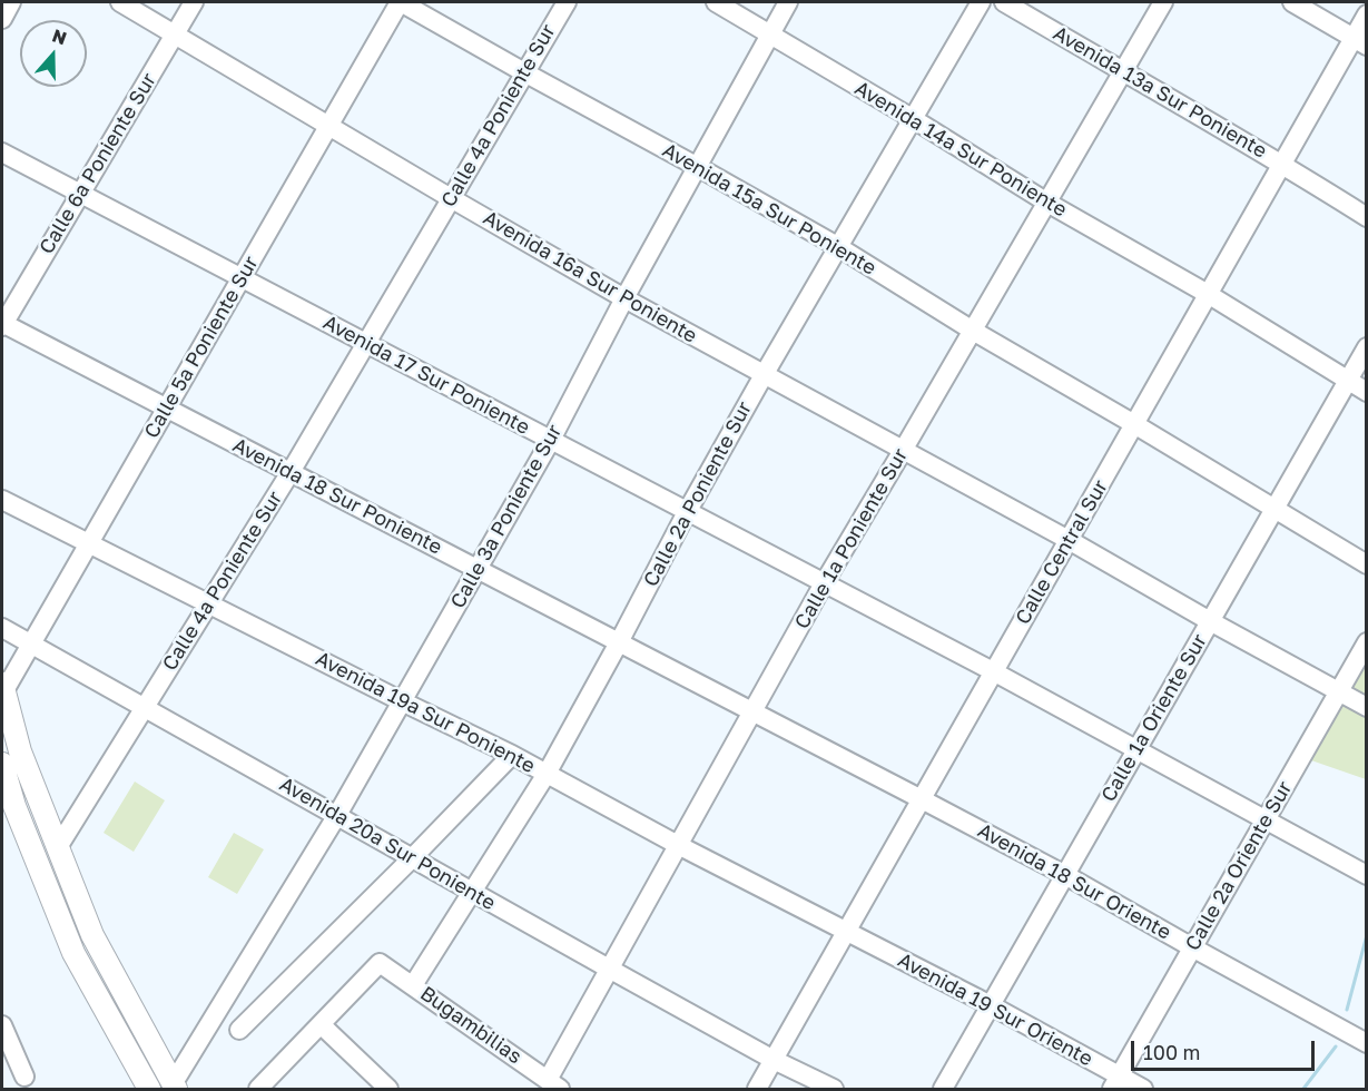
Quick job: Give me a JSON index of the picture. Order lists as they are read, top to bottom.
{
  "streets": {
    "street": [
      "Avenida 13a Sur Poniente",
      "Calle 4a Poniente Sur",
      "Avenida 14a Sur Poniente",
      "Calle 6a Poniente Sur",
      "Avenida 15a Sur Poniente",
      "Avenida 16a Sur Poniente",
      "Calle 5a Poniente Sur",
      "Avenida 17 Sur Poniente",
      "Calle 2a Poniente Sur",
      "Avenida 18 Sur Poniente",
      "Calle 3a Poniente Sur",
      "Calle 1a Poniente Sur",
      "Calle Central Sur",
      "Avenida 19a Sur Poniente",
      "Calle 1a Oriente Sur",
      "Avenida 20a Sur Poniente",
      "Calle 2a Oriente Sur",
      "Avenida 18 Sur Oriente",
      "Avenida 19 Sur Oriente",
      "Bugambilias"
    ]
  },
  "crossings": [
    ["Avenida 13a Sur Poniente", "Calle 1a Poniente Sur"],
    ["Avenida 13a Sur Poniente", "Calle Central Sur"],
    ["Calle 4a Poniente Sur", "Avenida 15a Sur Poniente"],
    ["Calle 4a Poniente Sur", "Avenida 16a Sur Poniente"],
    ["Calle 4a Poniente Sur", "Avenida 17 Sur Poniente"],
    ["Calle 4a Poniente Sur", "Avenida 18 Sur Poniente"],
    ["Calle 4a Poniente Sur", "Avenida 19a Sur Poniente"],
    ["Calle 4a Poniente Sur", "Avenida 20a Sur Poniente"],
    ["Avenida 14a Sur Poniente", "Calle 2a Poniente Sur"],
    ["Avenida 14a Sur Poniente", "Calle 3a Poniente Sur"],
    ["Avenida 14a Sur Poniente", "Calle 1a Poniente Sur"],
    ["Avenida 14a Sur Poniente", "Calle Central Sur"],
    ["Avenida 14a Sur Poniente", "Calle 1a Oriente Sur"],
    ["Calle 6a Poniente Sur", "Avenida 16a Sur Poniente"],
    ["Calle 6a Poniente Sur", "Avenida 17 Sur Poniente"],
    ["Calle 6a Poniente Sur", "Avenida 18 Sur Poniente"],
    ["Avenida 15a Sur Poniente", "Calle 5a Poniente Sur"],
    ["Avenida 15a Sur Poniente", "Calle 2a Poniente Sur"],
    ["Avenida 15a Sur Poniente", "Calle 3a Poniente Sur"],
    ["Avenida 15a Sur Poniente", "Calle 1a Poniente Sur"],
    ["Avenida 15a Sur Poniente", "Calle Central Sur"],
    ["Avenida 15a Sur Poniente", "Calle 1a Oriente Sur"],
    ["Avenida 16a Sur Poniente", "Calle 5a Poniente Sur"],
    ["Avenida 16a Sur Poniente", "Calle 2a Poniente Sur"],
    ["Avenida 16a Sur Poniente", "Calle 3a Poniente Sur"],
    ["Avenida 16a Sur Poniente", "Calle 1a Poniente Sur"],
    ["Avenida 16a Sur Poniente", "Calle Central Sur"],
    ["Avenida 16a Sur Poniente", "Calle 1a Oriente Sur"],
    ["Avenida 16a Sur Poniente", "Calle 2a Oriente Sur"],
    ["Calle 5a Poniente Sur", "Avenida 17 Sur Poniente"],
    ["Calle 5a Poniente Sur", "Avenida 18 Sur Poniente"],
    ["Calle 5a Poniente Sur", "Avenida 19a Sur Poniente"],
    ["Calle 5a Poniente Sur", "Avenida 20a Sur Poniente"],
    ["Avenida 17 Sur Poniente", "Calle 2a Poniente Sur"],
    ["Avenida 17 Sur Poniente", "Calle 3a Poniente Sur"],
    ["Avenida 17 Sur Poniente", "Calle 1a Poniente Sur"],
    ["Avenida 17 Sur Poniente", "Calle Central Sur"],
    ["Avenida 17 Sur Poniente", "Calle 1a Oriente Sur"],
    ["Avenida 17 Sur Poniente", "Calle 2a Oriente Sur"],
    ["Calle 2a Poniente Sur", "Avenida 18 Sur Poniente"],
    ["Calle 2a Poniente Sur", "Avenida 19a Sur Poniente"],
    ["Calle 2a Poniente Sur", "Avenida 20a Sur Poniente"],
    ["Calle 2a Poniente Sur", "Bugambilias"],
    ["Avenida 18 Sur Poniente", "Calle 3a Poniente Sur"],
    ["Avenida 18 Sur Poniente", "Calle 1a Poniente Sur"],
    ["Avenida 18 Sur Poniente", "Calle Central Sur"],
    ["Avenida 18 Sur Poniente", "Avenida 18 Sur Oriente"],
    ["Calle 3a Poniente Sur", "Avenida 19a Sur Poniente"],
    ["Calle 3a Poniente Sur", "Avenida 20a Sur Poniente"],
    ["Calle 1a Poniente Sur", "Avenida 19a Sur Poniente"],
    ["Calle 1a Poniente Sur", "Avenida 20a Sur Poniente"],
    ["Calle 1a Poniente Sur", "Bugambilias"],
    ["Calle Central Sur", "Avenida 19a Sur Poniente"],
    ["Calle Central Sur", "Avenida 20a Sur Poniente"],
    ["Calle Central Sur", "Avenida 18 Sur Oriente"],
    ["Calle Central Sur", "Avenida 19 Sur Oriente"],
    ["Avenida 19a Sur Poniente", "Avenida 19 Sur Oriente"],
    ["Calle 1a Oriente Sur", "Avenida 18 Sur Oriente"],
    ["Calle 1a Oriente Sur", "Avenida 19 Sur Oriente"],
    ["Calle 2a Oriente Sur", "Avenida 18 Sur Oriente"],
    ["Calle 2a Oriente Sur", "Avenida 19 Sur Oriente"]
  ],
  "scale_bar": "100 m",
  "north": "top"
}
